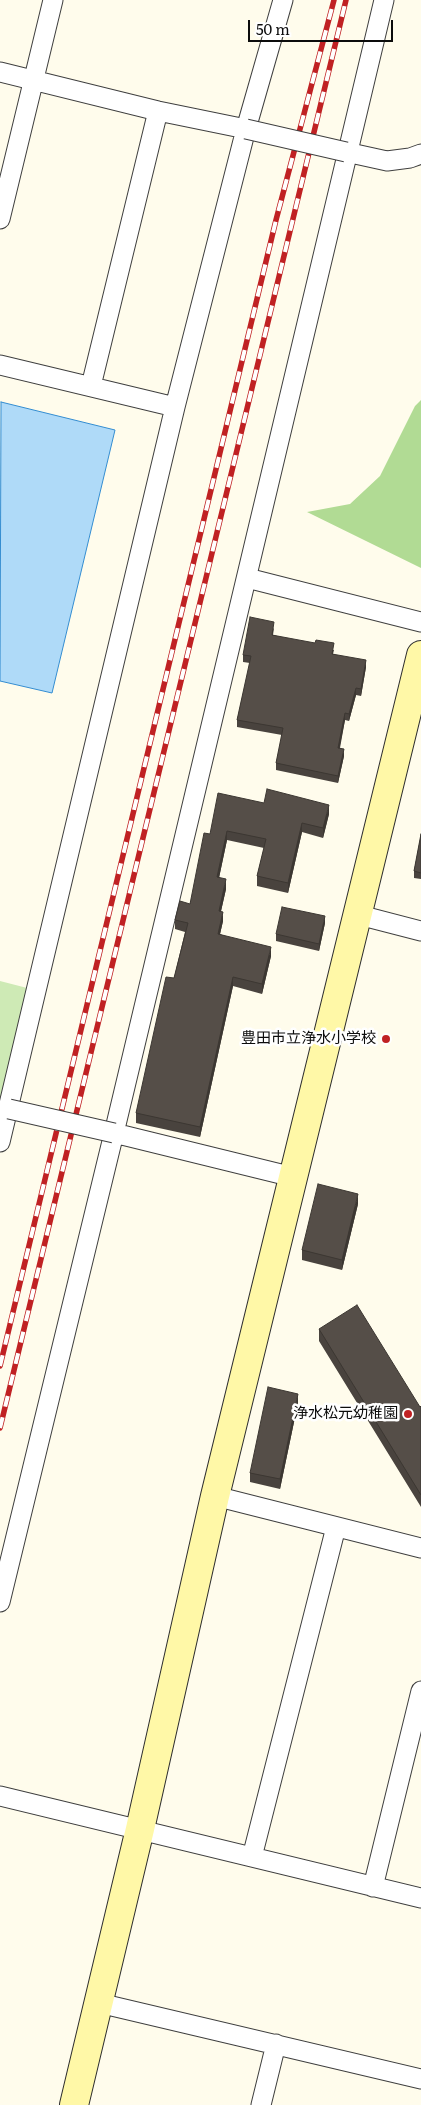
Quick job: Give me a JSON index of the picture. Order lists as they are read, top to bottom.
{
  "places": ["豊田市立浄水小学校", "浄水松元幼稚園"],
  "scale_bar": "50 m"
}
